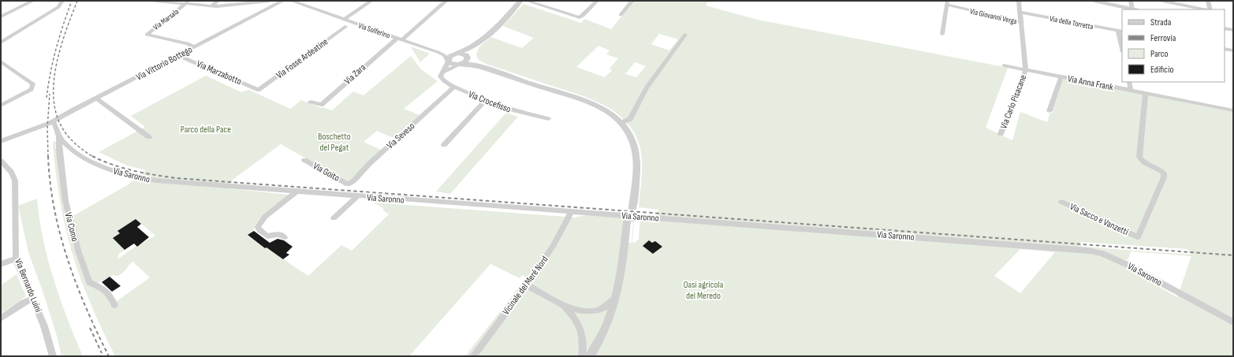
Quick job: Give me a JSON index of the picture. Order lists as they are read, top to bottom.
{
  "streets": {
    "street": [
      "Via Giovanni Verga",
      "Via Marsala",
      "Via della Torretta",
      "Via Solferino",
      "Via Fosse Ardeatine",
      "Via Vittorio Bottego",
      "Via Marzabotto",
      "Via Zara",
      "Via Anna Frank",
      "Via Crocefisso",
      "Via Carlo Pisacane",
      "Via Seveso",
      "Via Goito",
      "Via Saronno",
      "Via Sacco e Vanzetti",
      "Via Como",
      "Via Bernardo Luini",
      "Vicinale del Meré Nord"
    ]
  },
  "crossings": [
    ["Via Marsala", "Via Vittorio Bottego"],
    ["Via Solferino", "Via Zara"],
    ["Via Fosse Ardeatine", "Via Marzabotto"],
    ["Via Vittorio Bottego", "Via Marzabotto"],
    ["Via Vittorio Bottego", "Via Saronno"],
    ["Via Anna Frank", "Via Carlo Pisacane"],
    ["Via Anna Frank", "Via Sacco e Vanzetti"],
    ["Via Crocefisso", "Via Seveso"],
    ["Via Seveso", "Via Goito"],
    ["Via Saronno", "Via Como"],
    ["Via Saronno", "Vicinale del Meré Nord"]
  ],
  "parks": ["Parco della Pace", "Boschetto del Pegat", "Oasi agricola del Meredo"],
  "legend": [
    "Strada",
    "Ferrovia",
    "Parco",
    "Edificio"
  ]
}
